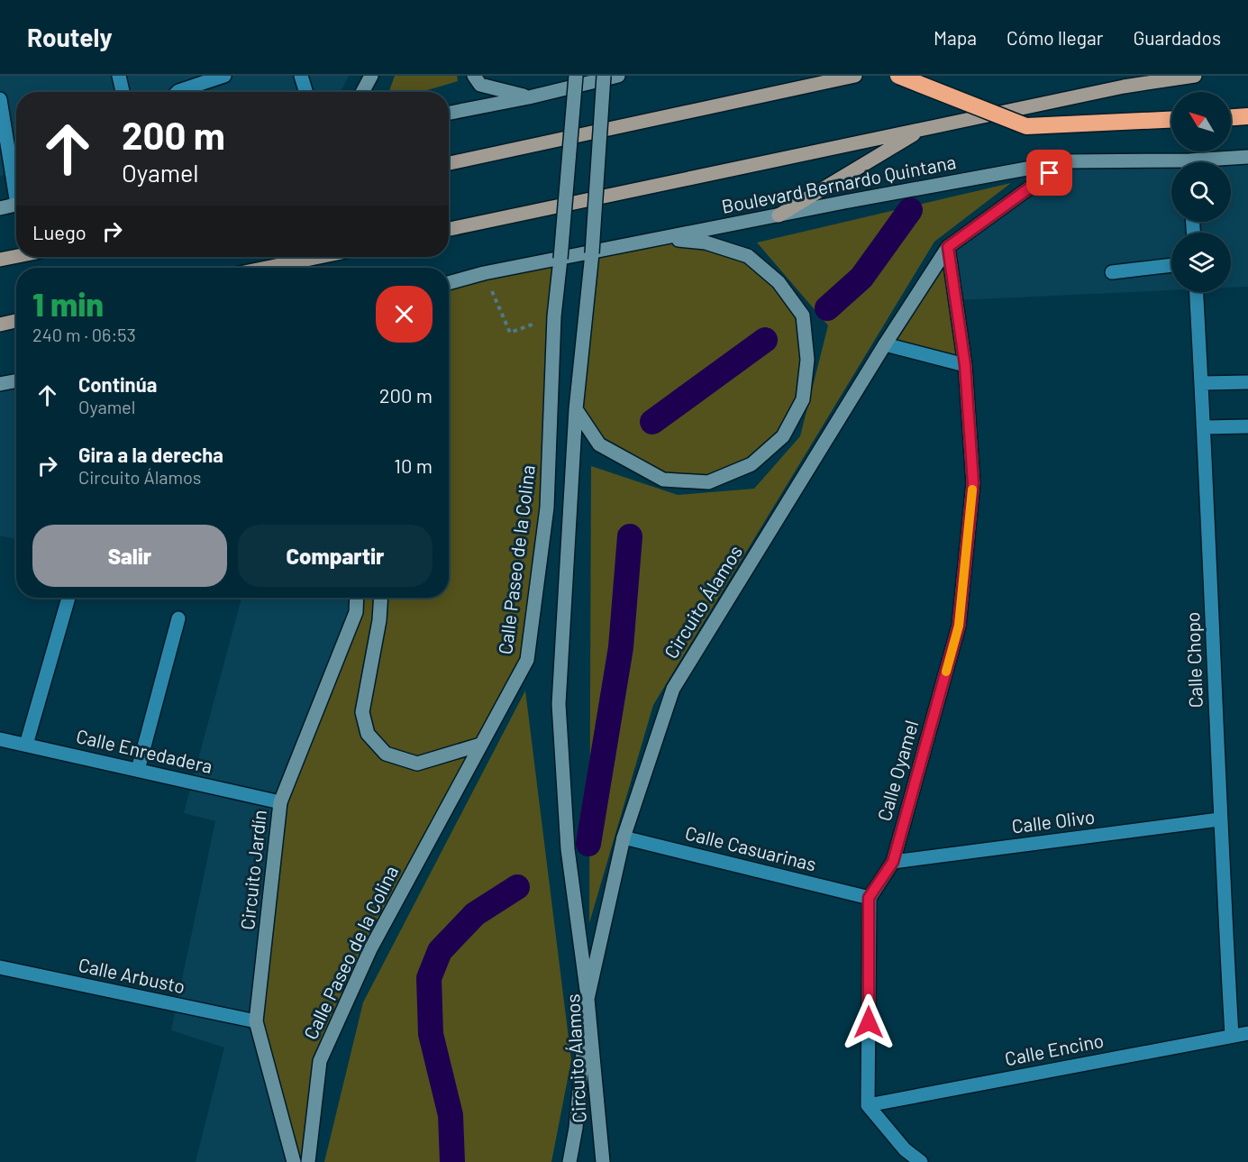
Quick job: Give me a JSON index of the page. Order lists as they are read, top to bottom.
{
  "streets": {
    "main road": ["Boulevard Bernardo Quintana"],
    "street": [
      "Calle Paseo de la Colina",
      "Circuito Álamos",
      "Calle Chopo",
      "Calle Enredadera",
      "Calle Oyamel",
      "Calle Olivo",
      "Calle Casuarinas",
      "Circuito Jardín",
      "Calle Arbusto",
      "Calle Encino"
    ]
  },
  "crossings": [
    ["Boulevard Bernardo Quintana", "Circuito Álamos"],
    ["Circuito Álamos", "Calle Oyamel"],
    ["Circuito Álamos", "Calle Casuarinas"],
    ["Calle Chopo", "Calle Olivo"],
    ["Calle Chopo", "Calle Encino"],
    ["Calle Enredadera", "Circuito Jardín"],
    ["Calle Oyamel", "Calle Olivo"],
    ["Calle Oyamel", "Calle Casuarinas"],
    ["Circuito Jardín", "Calle Arbusto"]
  ],
  "north": "top left",
  "page": {
    "header": "Routely",
    "nav": ["Mapa", "Cómo llegar", "Guardados"],
    "turn": ["200 m", "Oyamel"],
    "then": "Luego",
    "heading": ["1 min", "240 m · 06:53"],
    "list": [
      {
        "name": "Continúa",
        "note": "Oyamel",
        "value": "200 m"
      },
      {
        "name": "Gira a la derecha",
        "note": "Circuito Álamos",
        "value": "10 m"
      }
    ],
    "buttons": ["Salir", "Compartir"]
  }
}
